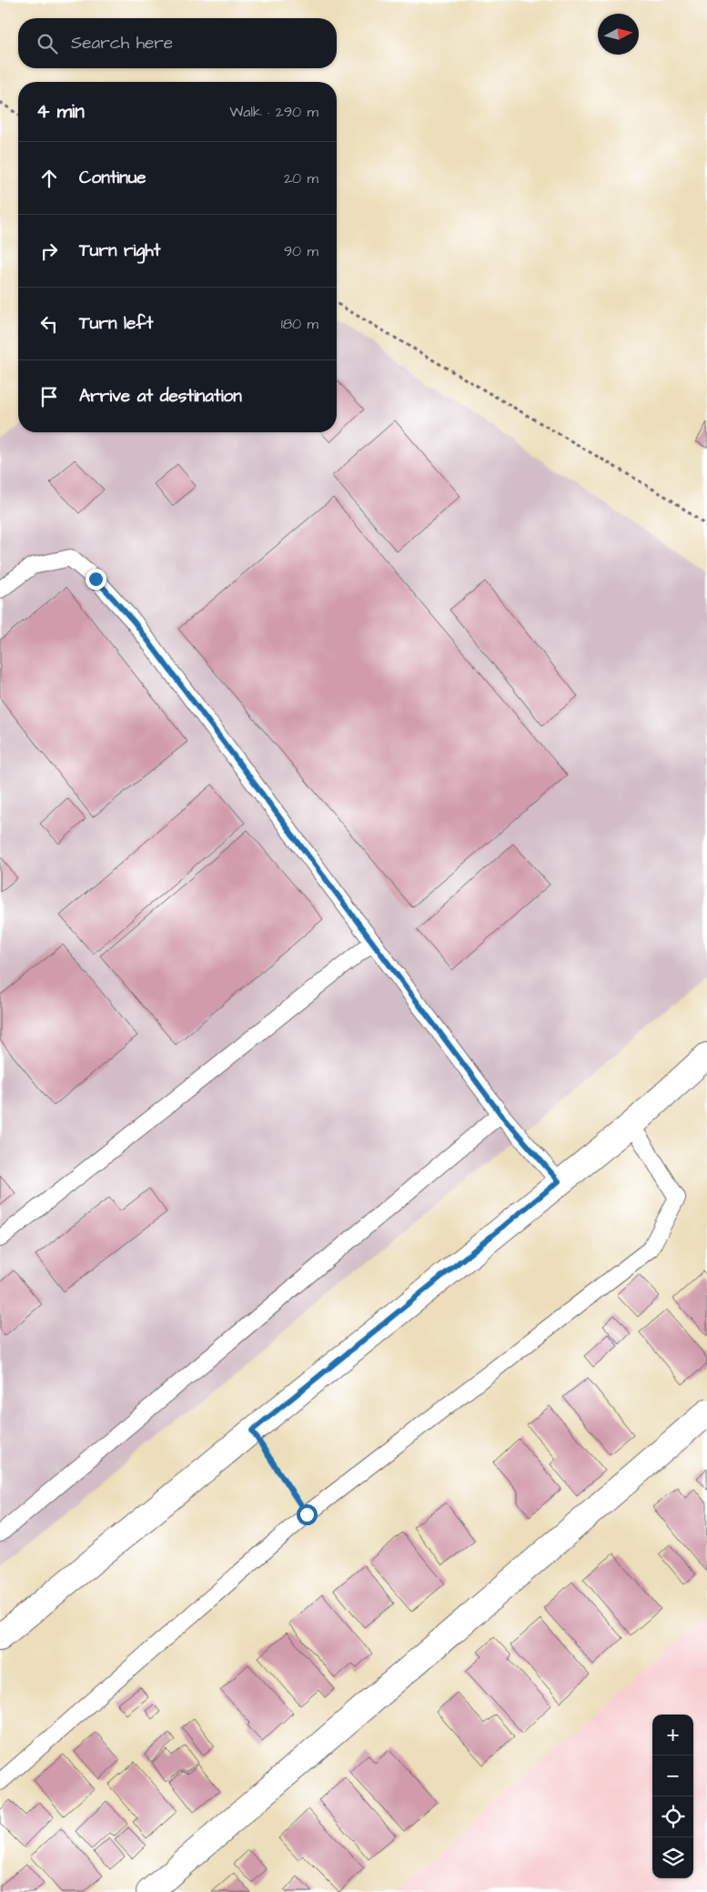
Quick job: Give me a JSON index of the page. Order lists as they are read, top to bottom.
{
  "north": "right",
  "page": {
    "search": "Search here",
    "heading": ["4 min", "Walk · 290 m"],
    "list": [
      ["Continue", "20 m"],
      ["Turn right", "90 m"],
      ["Turn left", "180 m"],
      "Arrive at destination"
    ],
    "map_buttons": ["+", "−"]
  }
}
